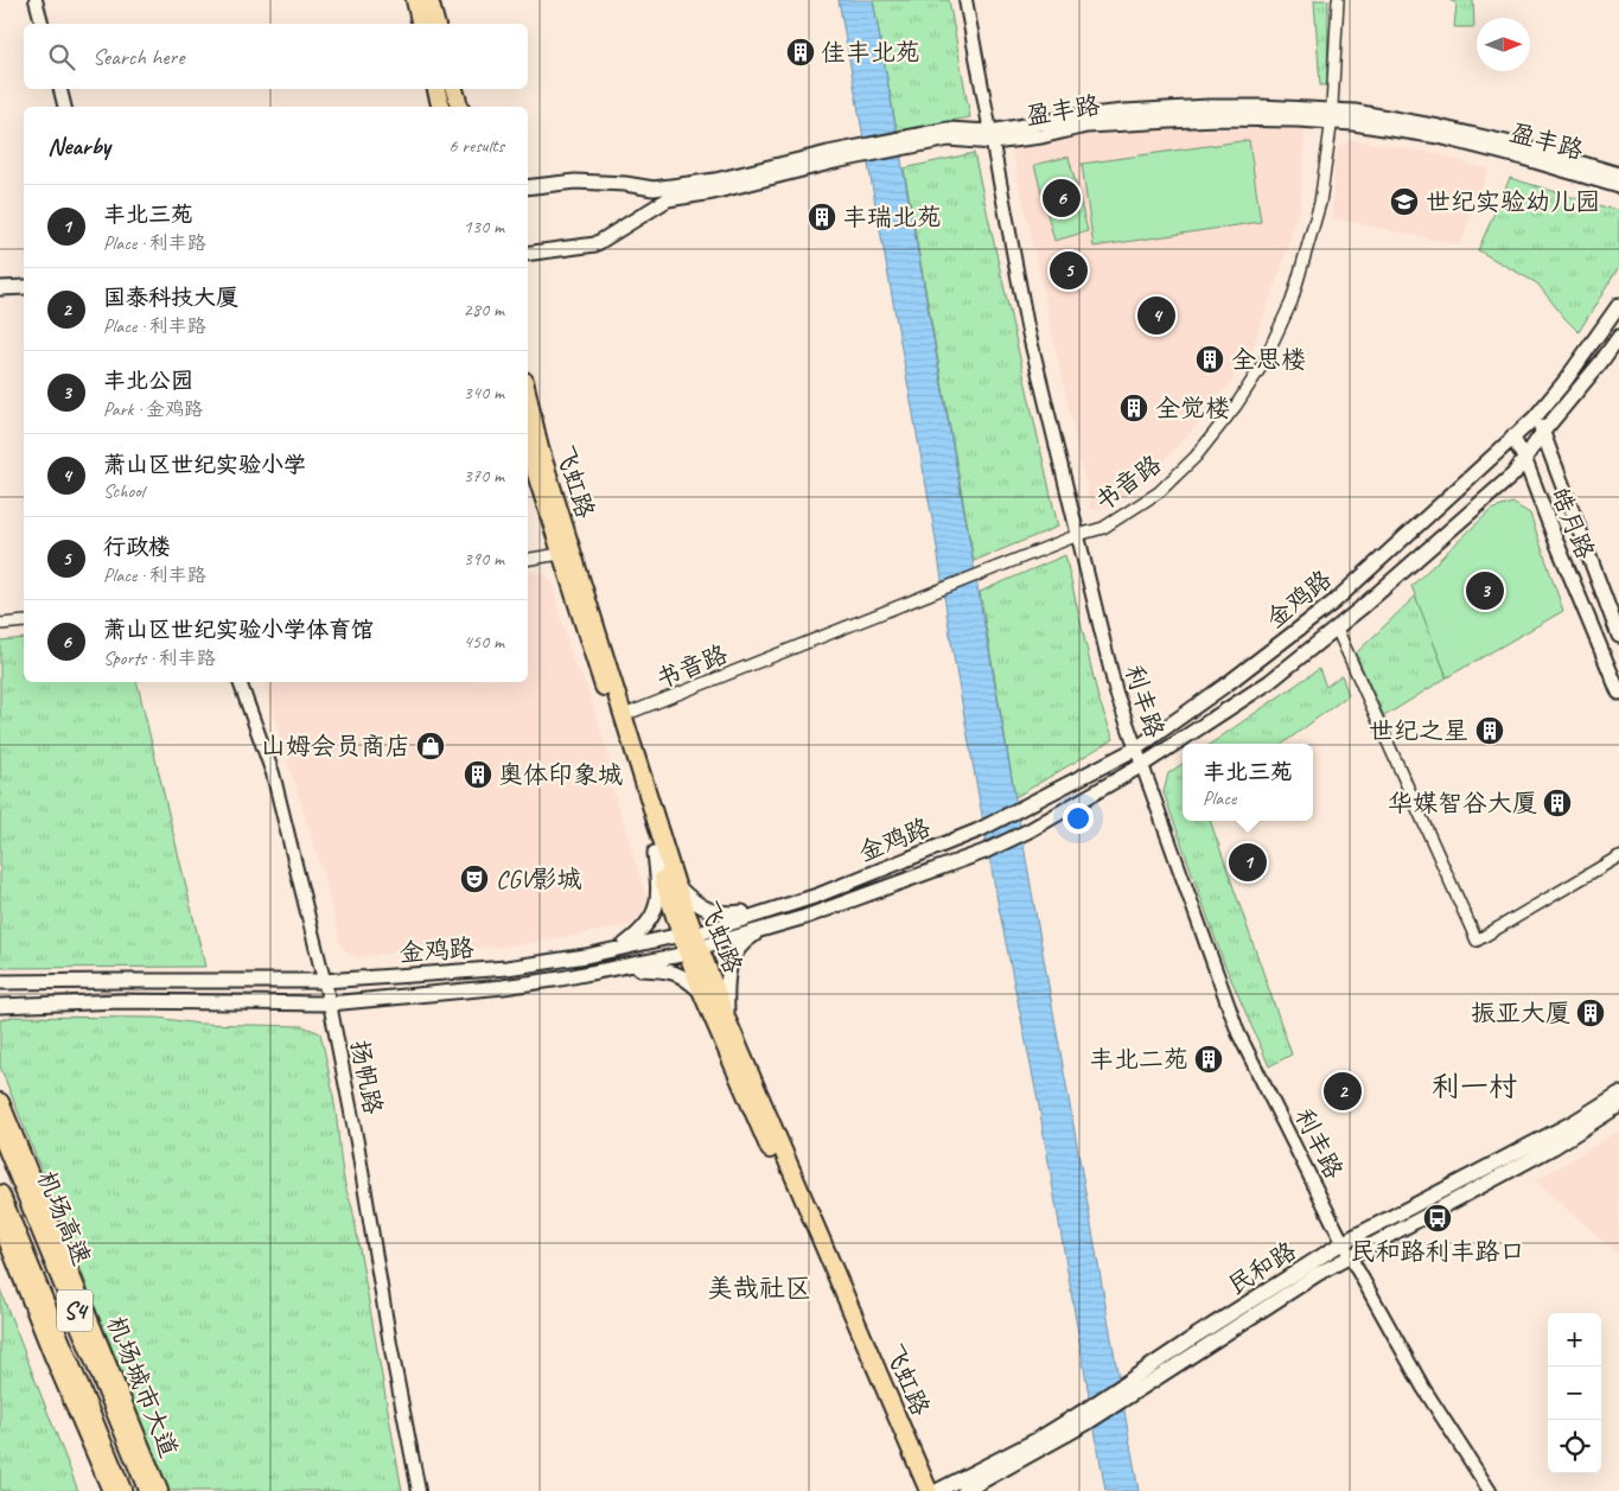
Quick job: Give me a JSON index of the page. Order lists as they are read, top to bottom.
{
  "streets": {
    "highway": ["机场高速", "S4"],
    "main road": [
      "盈丰路",
      "飞虹路",
      "皓月路",
      "金鸡路",
      "民和路",
      "机场城市大道"
    ],
    "street": ["书音路", "利丰路", "扬帆路"]
  },
  "crossings": [
    ["盈丰路", "书音路"],
    ["盈丰路", "利丰路"],
    ["飞虹路", "书音路"],
    ["飞虹路", "金鸡路"],
    ["书音路", "利丰路"],
    ["皓月路", "金鸡路"],
    ["金鸡路", "利丰路"],
    ["金鸡路", "扬帆路"],
    ["利丰路", "民和路"]
  ],
  "districts": ["利一村", "美哉社区"],
  "places": {
    "building": [
      "佳丰北苑",
      "丰瑞北苑",
      "全思楼",
      "全觉楼",
      "世纪之星",
      "奥体印象城",
      "华媒智谷大厦",
      "振亚大厦",
      "丰北二苑"
    ],
    "school or university": ["世纪实验幼儿园"],
    "shop": ["山姆会员商店"],
    "theatre": ["CGV影城"],
    "bus stop": ["民和路利丰路口"]
  },
  "north": "right",
  "page": {
    "search": "Search here",
    "heading": ["Nearby", "6 results"],
    "pins": [
      "6",
      "5",
      "4",
      "3",
      "1",
      "2"
    ],
    "list": [
      {
        "mark": "1",
        "name": "丰北三苑",
        "note": "Place · 利丰路",
        "value": "130 m"
      },
      {
        "mark": "2",
        "name": "国泰科技大厦",
        "note": "Place · 利丰路",
        "value": "280 m"
      },
      {
        "mark": "3",
        "name": "丰北公园",
        "note": "Park · 金鸡路",
        "value": "340 m"
      },
      {
        "mark": "4",
        "name": "萧山区世纪实验小学",
        "note": "School",
        "value": "370 m"
      },
      {
        "mark": "5",
        "name": "行政楼",
        "note": "Place · 利丰路",
        "value": "390 m"
      },
      {
        "mark": "6",
        "name": "萧山区世纪实验小学体育馆",
        "note": "Sports · 利丰路",
        "value": "450 m"
      }
    ],
    "popup": ["丰北三苑", "Place"],
    "map_buttons": ["+", "−"]
  }
}
